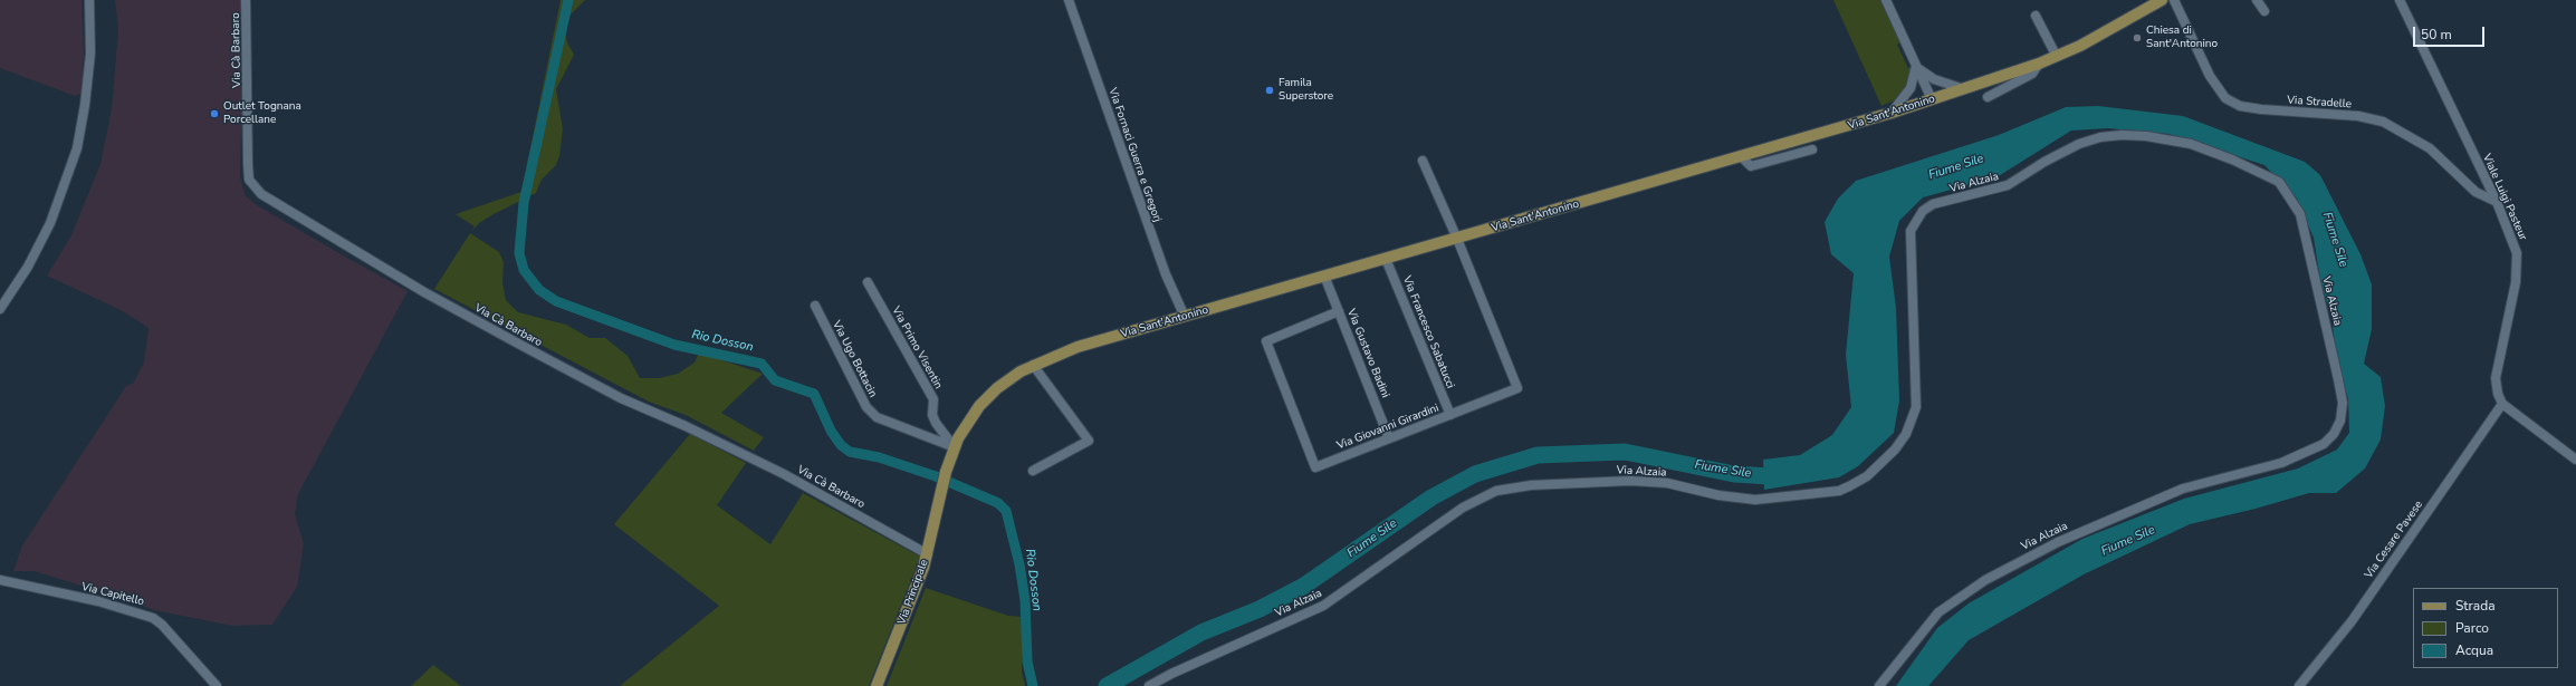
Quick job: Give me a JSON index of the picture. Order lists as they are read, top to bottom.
{
  "streets": {
    "main road": ["Via Sant'Antonino", "Via Principale"],
    "street": [
      "Via Cà Barbaro",
      "Via Stradelle",
      "Via Fornaci Guerra e Gregorj",
      "Via Alzaia",
      "Viale Luigi Pasteur",
      "Via Francesco Sabatucci",
      "Via Primo Visentin",
      "Via Gustavo Badini",
      "Via Ugo Bottacin",
      "Via Giovanni Girardini",
      "Via Cesare Pavese",
      "Via Capitello"
    ]
  },
  "crossings": [
    ["Via Cà Barbaro", "Via Principale"],
    ["Via Stradelle", "Viale Luigi Pasteur"],
    ["Via Sant'Antonino", "Via Fornaci Guerra e Gregorj"],
    ["Via Sant'Antonino", "Via Francesco Sabatucci"],
    ["Via Sant'Antonino", "Via Primo Visentin"],
    ["Via Sant'Antonino", "Via Gustavo Badini"],
    ["Via Sant'Antonino", "Via Ugo Bottacin"],
    ["Via Sant'Antonino", "Via Giovanni Girardini"],
    ["Via Sant'Antonino", "Via Principale"],
    ["Viale Luigi Pasteur", "Via Cesare Pavese"],
    ["Via Francesco Sabatucci", "Via Giovanni Girardini"],
    ["Via Primo Visentin", "Via Ugo Bottacin"],
    ["Via Gustavo Badini", "Via Giovanni Girardini"]
  ],
  "water": ["Fiume Sile", "Rio Dosson"],
  "places": ["Chiesa di Sant'Antonino", "Famila Superstore", "Outlet Tognana Porcellane"],
  "legend": ["Strada", "Parco", "Acqua"],
  "scale_bar": "50 m"
}
